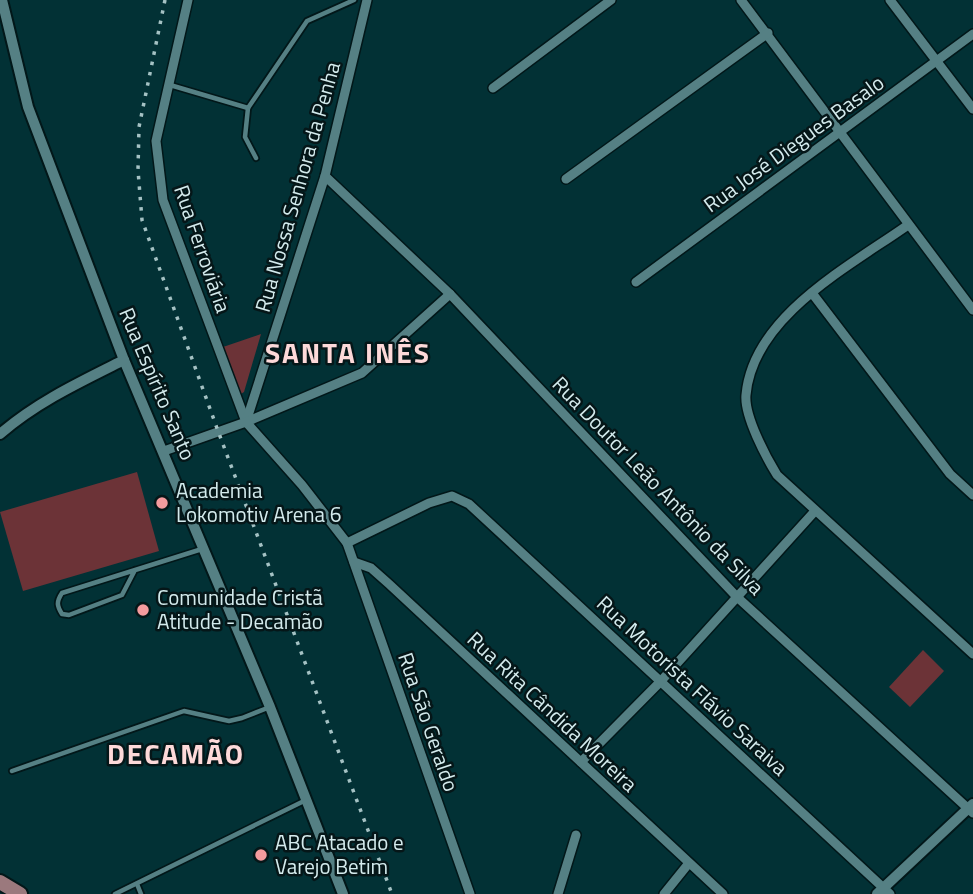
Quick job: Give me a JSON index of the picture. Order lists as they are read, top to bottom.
{
  "streets": {
    "street": [
      "Rua José Diegues Basalo",
      "Rua Nossa Senhora da Penha",
      "Rua Ferroviária",
      "Rua Espírito Santo",
      "Rua Doutor Leão Antônio da Silva",
      "Rua Motorista Flávio Saraiva",
      "Rua Rita Cândida Moreira",
      "Rua São Geraldo"
    ]
  },
  "crossings": [
    ["Rua Nossa Senhora da Penha", "Rua Ferroviária"],
    ["Rua Nossa Senhora da Penha", "Rua Doutor Leão Antônio da Silva"],
    ["Rua Nossa Senhora da Penha", "Rua São Geraldo"],
    ["Rua Ferroviária", "Rua São Geraldo"],
    ["Rua Motorista Flávio Saraiva", "Rua São Geraldo"],
    ["Rua Rita Cândida Moreira", "Rua São Geraldo"]
  ],
  "districts": ["SANTA INÊS", "DECAMÃO"],
  "places": ["Academia Lokomotiv Arena 6", "Comunidade Cristã Atitude - Decamão", "ABC Atacado e Varejo Betim"]
}
